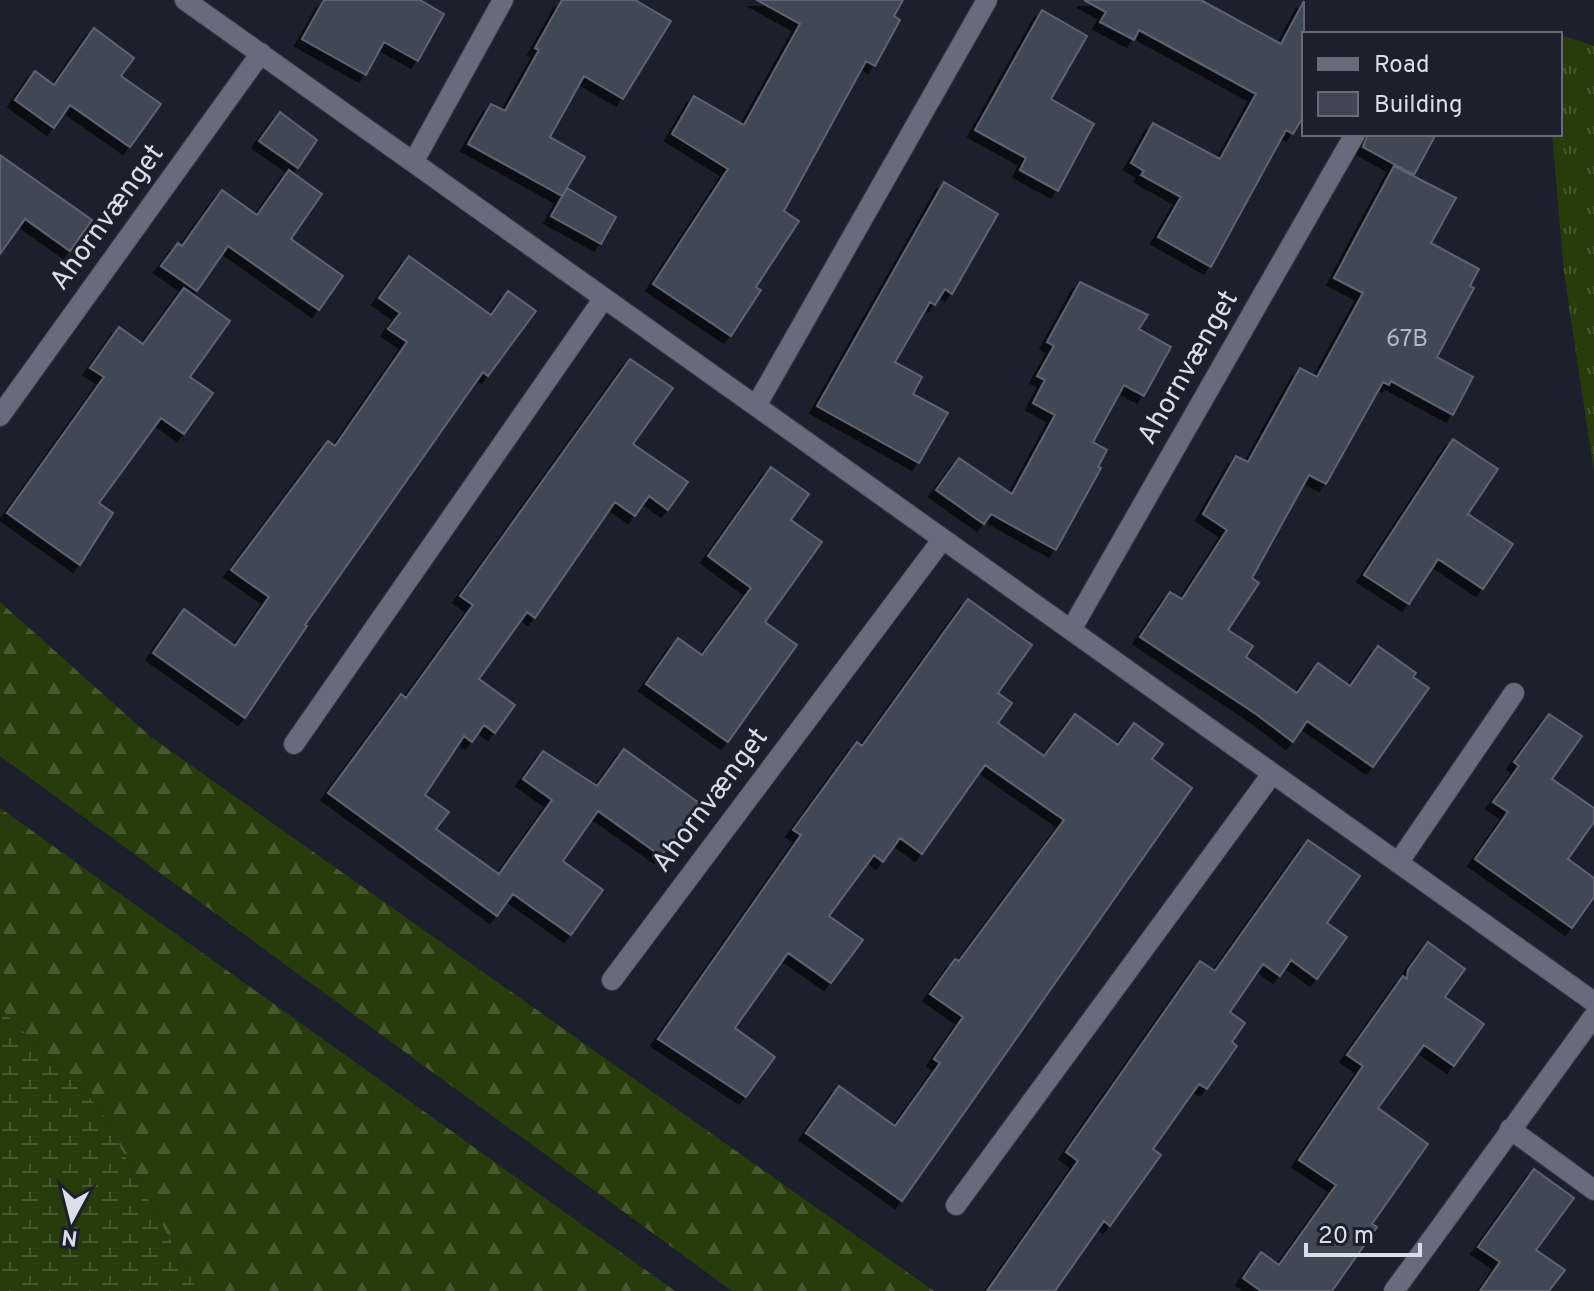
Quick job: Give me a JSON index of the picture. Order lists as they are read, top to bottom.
{
  "streets": {
    "street": ["Ahornvænget"]
  },
  "house_numbers": ["67B"],
  "legend": ["Road", "Building"],
  "scale_bar": "20 m",
  "north": "bottom"
}
